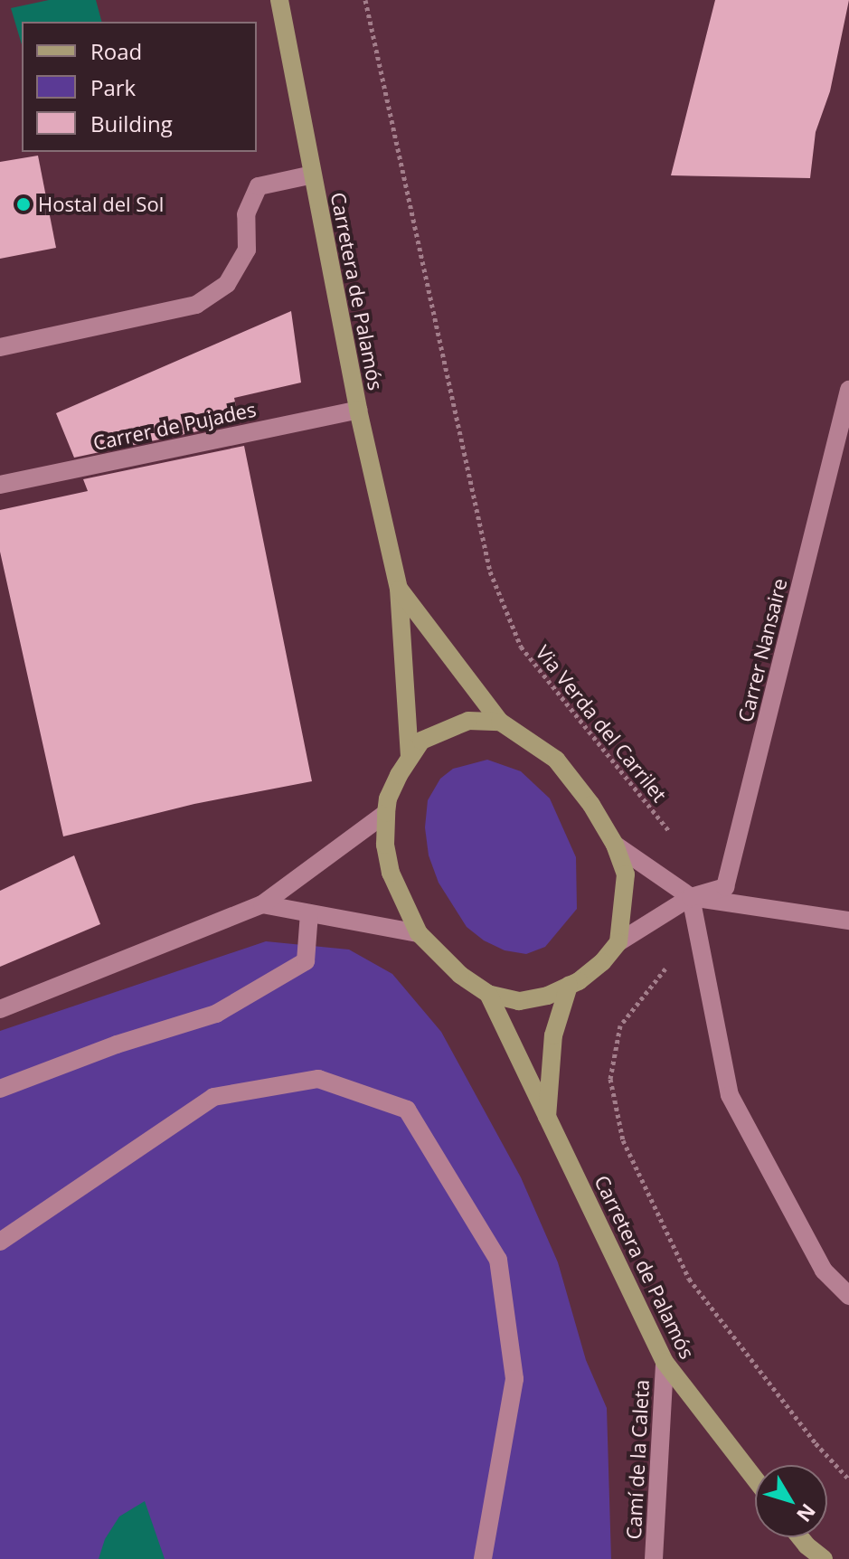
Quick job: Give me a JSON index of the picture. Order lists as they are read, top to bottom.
{
  "streets": {
    "main road": ["Carretera de Palamós"],
    "street": ["Carrer de Pujades", "Carrer Nansaire", "Camí de la Caleta"],
    "path": ["Via Verda del Carrilet"]
  },
  "crossings": [
    ["Carretera de Palamós", "Carrer de Pujades"],
    ["Carretera de Palamós", "Camí de la Caleta"]
  ],
  "places": ["Hostal del Sol"],
  "legend": ["Road", "Park", "Building"],
  "north": "bottom right"
}
